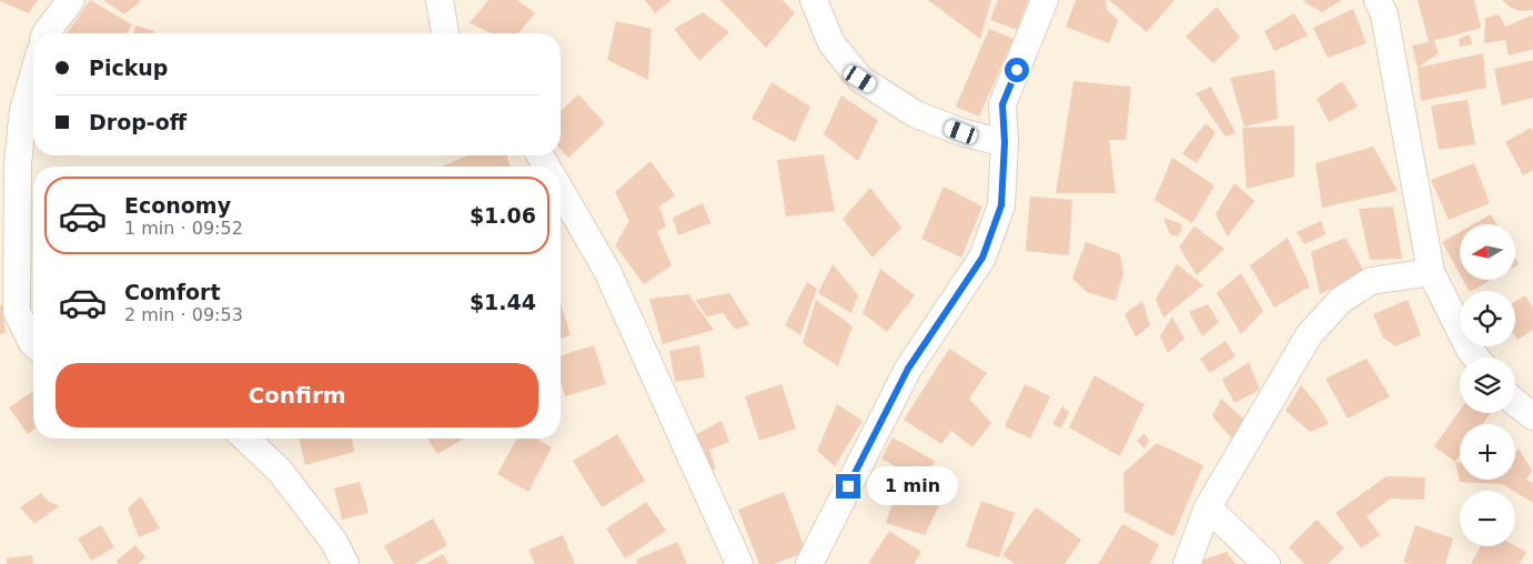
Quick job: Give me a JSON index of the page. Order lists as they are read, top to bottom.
{
  "north": "left",
  "page": {
    "banner": ["Pickup", "Drop-off"],
    "list": [
      {
        "name": "Economy",
        "note": "1 min · 09:52",
        "value": "$1.06"
      },
      {
        "name": "Comfort",
        "note": "2 min · 09:53",
        "value": "$1.44"
      }
    ],
    "map_buttons": ["+", "−"],
    "buttons": "Confirm",
    "bubble": "1 min"
  }
}
